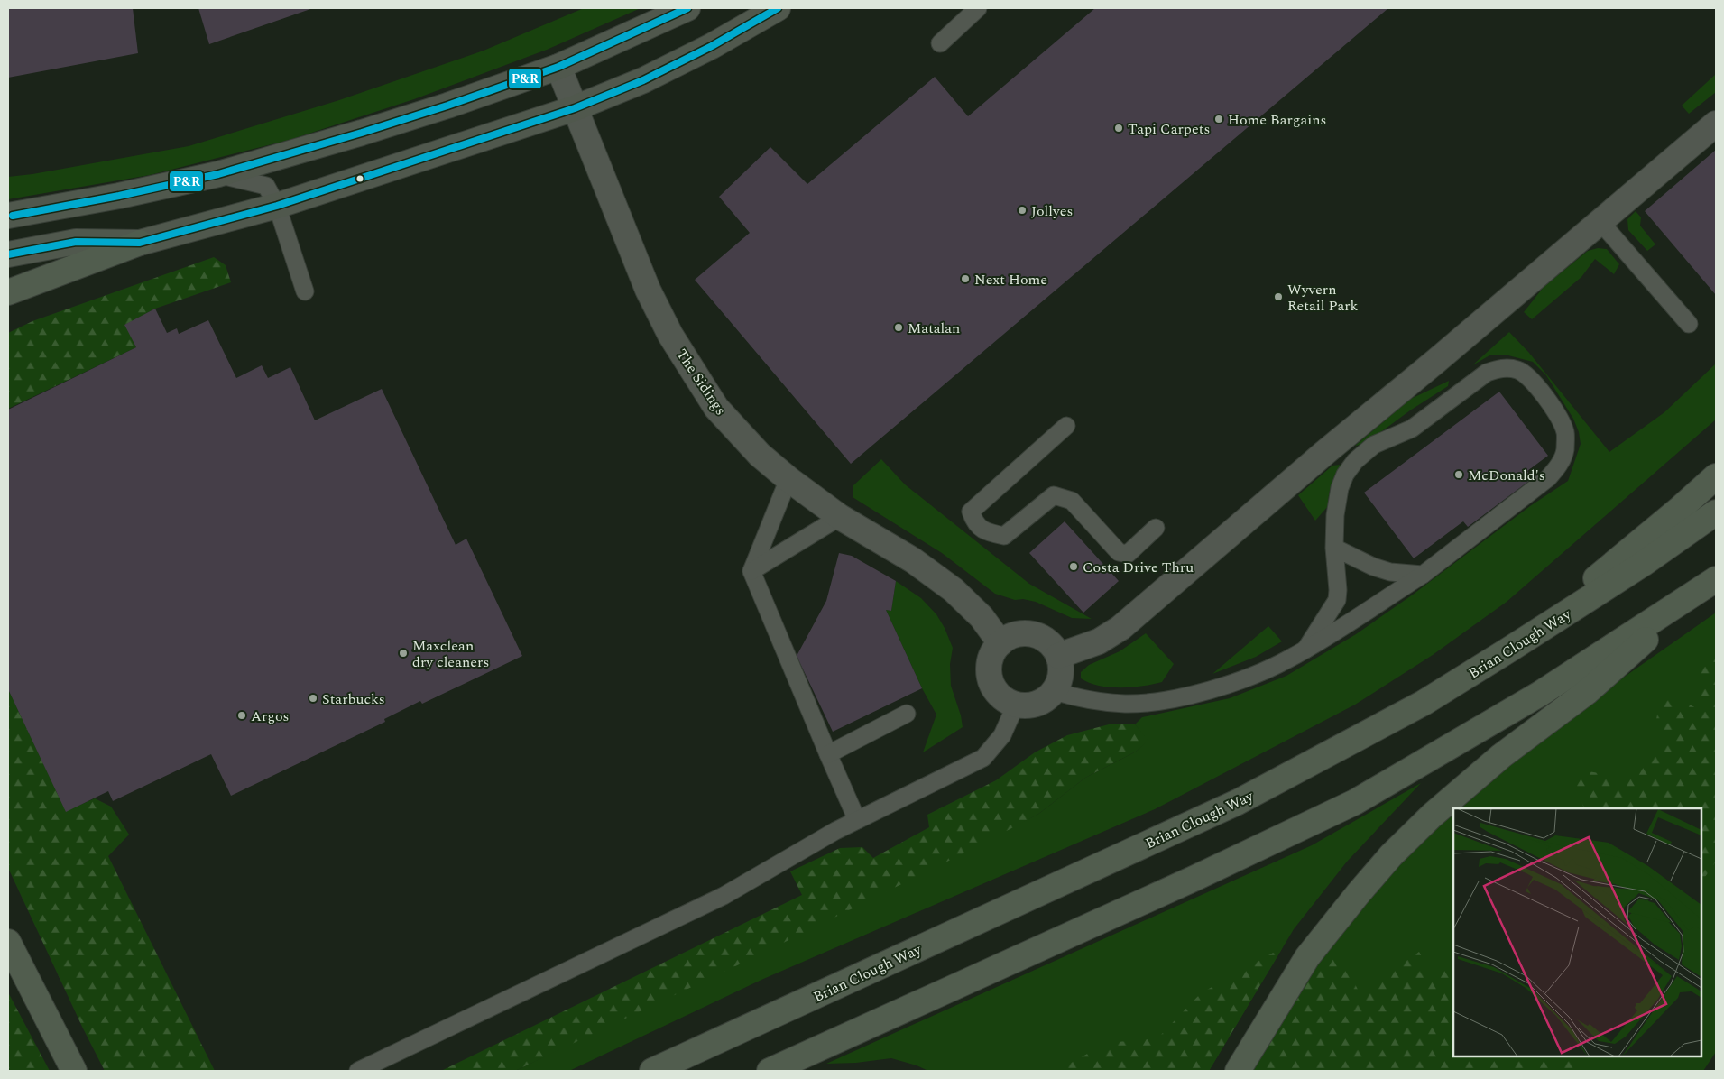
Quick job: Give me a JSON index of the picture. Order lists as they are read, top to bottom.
{
  "streets": {
    "highway": ["Brian Clough Way"],
    "street": ["The Sidings"]
  },
  "places": [
    "Home Bargains",
    "Tapi Carpets",
    "Jollyes",
    "Next Home",
    "Wyvern Retail Park",
    "Matalan",
    "McDonald's",
    "Costa Drive Thru",
    "Maxclean dry cleaners",
    "Starbucks",
    "Argos"
  ],
  "lines": ["transit line P&R"]
}
